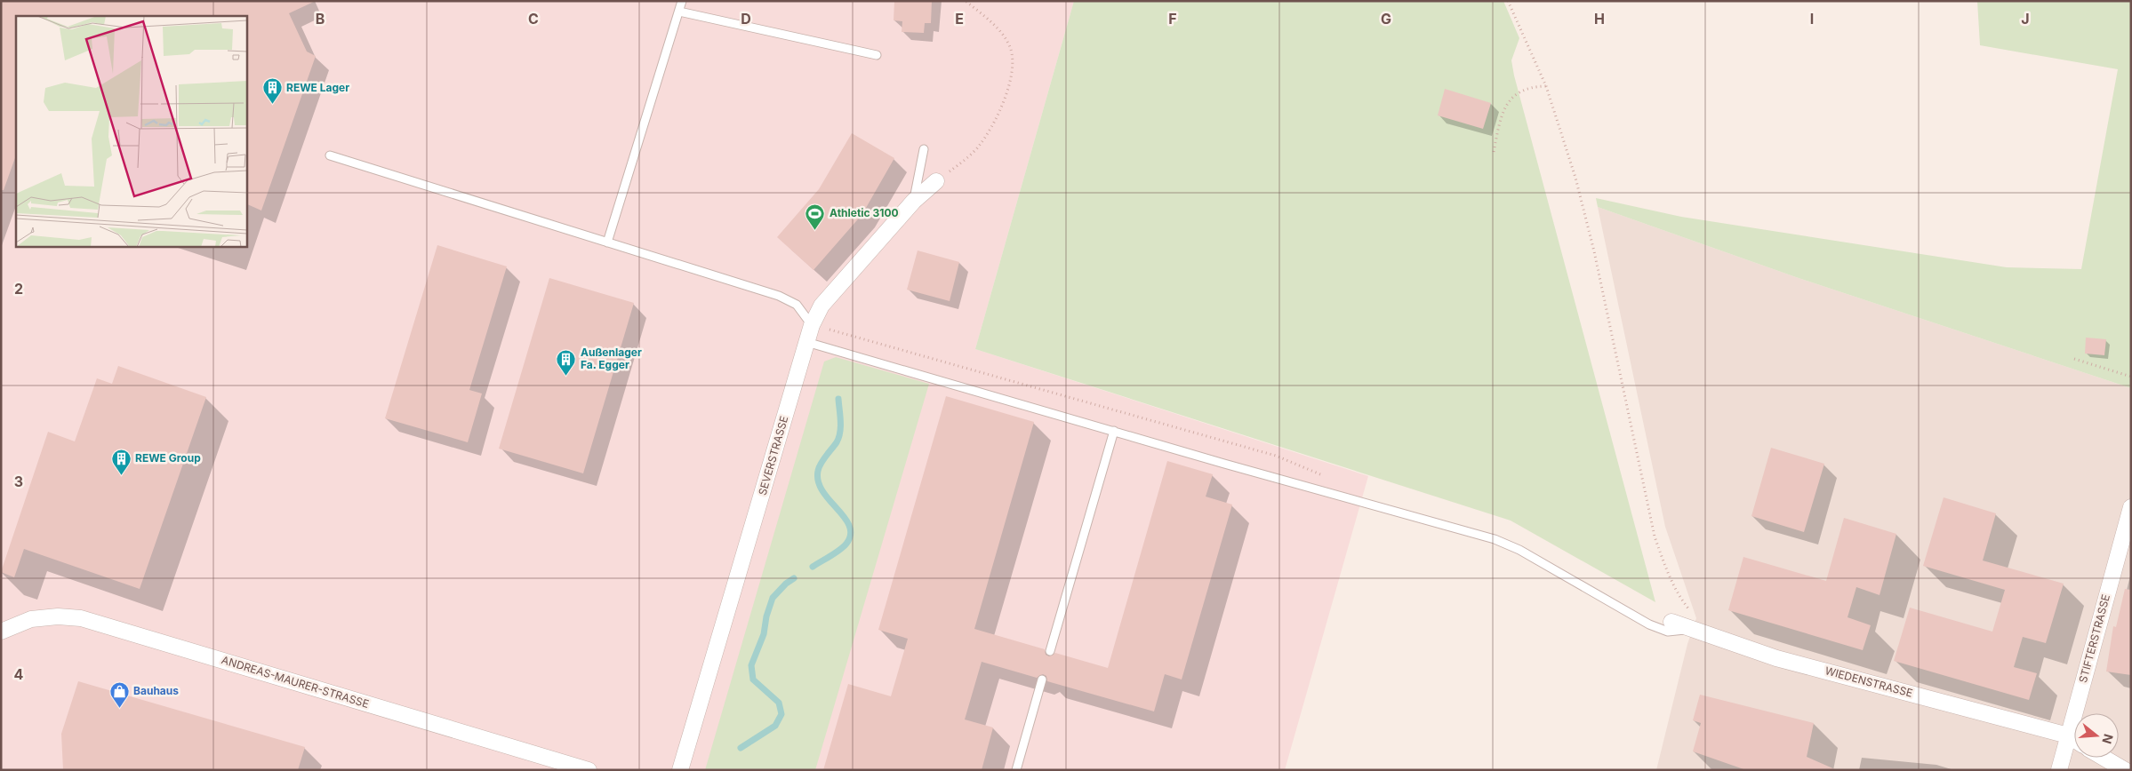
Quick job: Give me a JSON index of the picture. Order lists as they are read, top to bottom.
{
  "streets": {
    "street": [
      "SEVERSTRASSE",
      "STIFTERSTRASSE",
      "ANDREAS-MAURER-STRASSE",
      "WIEDENSTRASSE"
    ]
  },
  "crossings": [
    ["STIFTERSTRASSE", "WIEDENSTRASSE"]
  ],
  "places": {
    "building": ["REWE Lager", "Außenlager Fa. Egger", "REWE Group"],
    "sports": ["Athletic 3100"],
    "shop": ["Bauhaus"]
  },
  "north": "right",
  "grid": {
    "columns": [
      "B",
      "C",
      "D",
      "E",
      "F",
      "G",
      "H",
      "I",
      "J"
    ],
    "rows": ["2", "3", "4"]
  }
}
